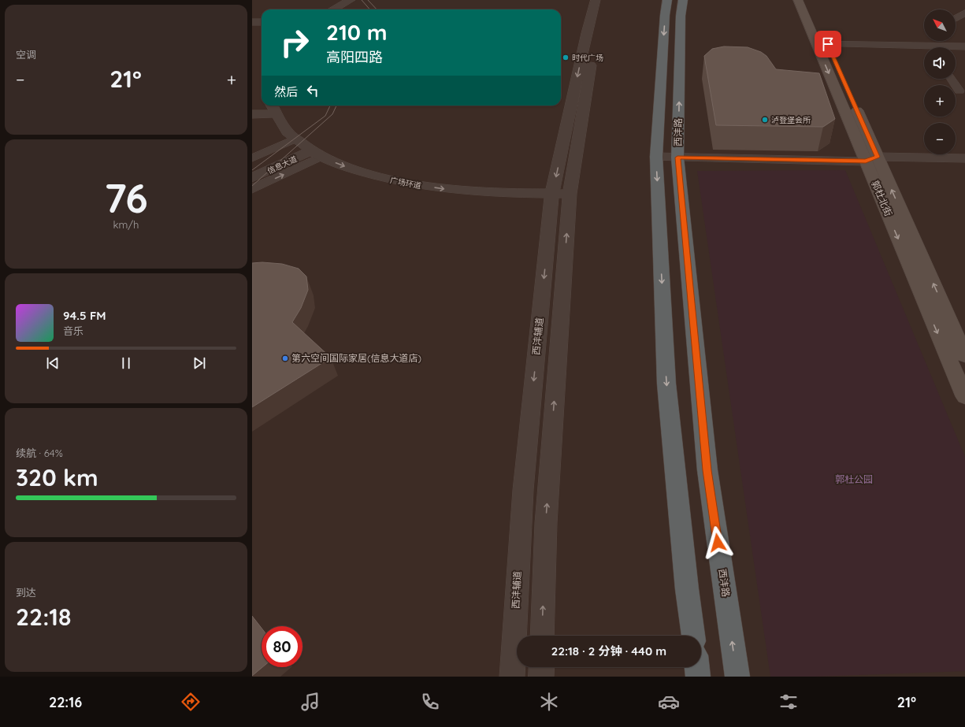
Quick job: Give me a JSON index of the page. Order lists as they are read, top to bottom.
{
  "streets": {
    "highway": ["西沣路"],
    "main road": ["郭杜北街"],
    "street": ["信息大道", "广场环道", "西沣辅道"]
  },
  "crossings": [
    ["信息大道", "广场环道"],
    ["广场环道", "西沣辅道"]
  ],
  "one_way": ["广场环道"],
  "parks": ["郭杜公园"],
  "places": ["时代广场", "泸登堡会所", "第六空间国际家居(信息大道店)"],
  "north": "top left",
  "page": {
    "tile": [
      "空调",
      ["76", "km/h"],
      ["续航 · 64%", "320 km"],
      ["到达", "22:18"]
    ],
    "map_buttons": ["+", "−"],
    "turn": ["210 m", "高阳四路"],
    "heat": ["−", "21°", "+"],
    "then": "然后",
    "song": ["94.5 FM", "音乐"],
    "limit": "80",
    "trip": "22:18 · 2 分钟 · 440 m",
    "tabs": ["22:16", "21°"]
  }
}
